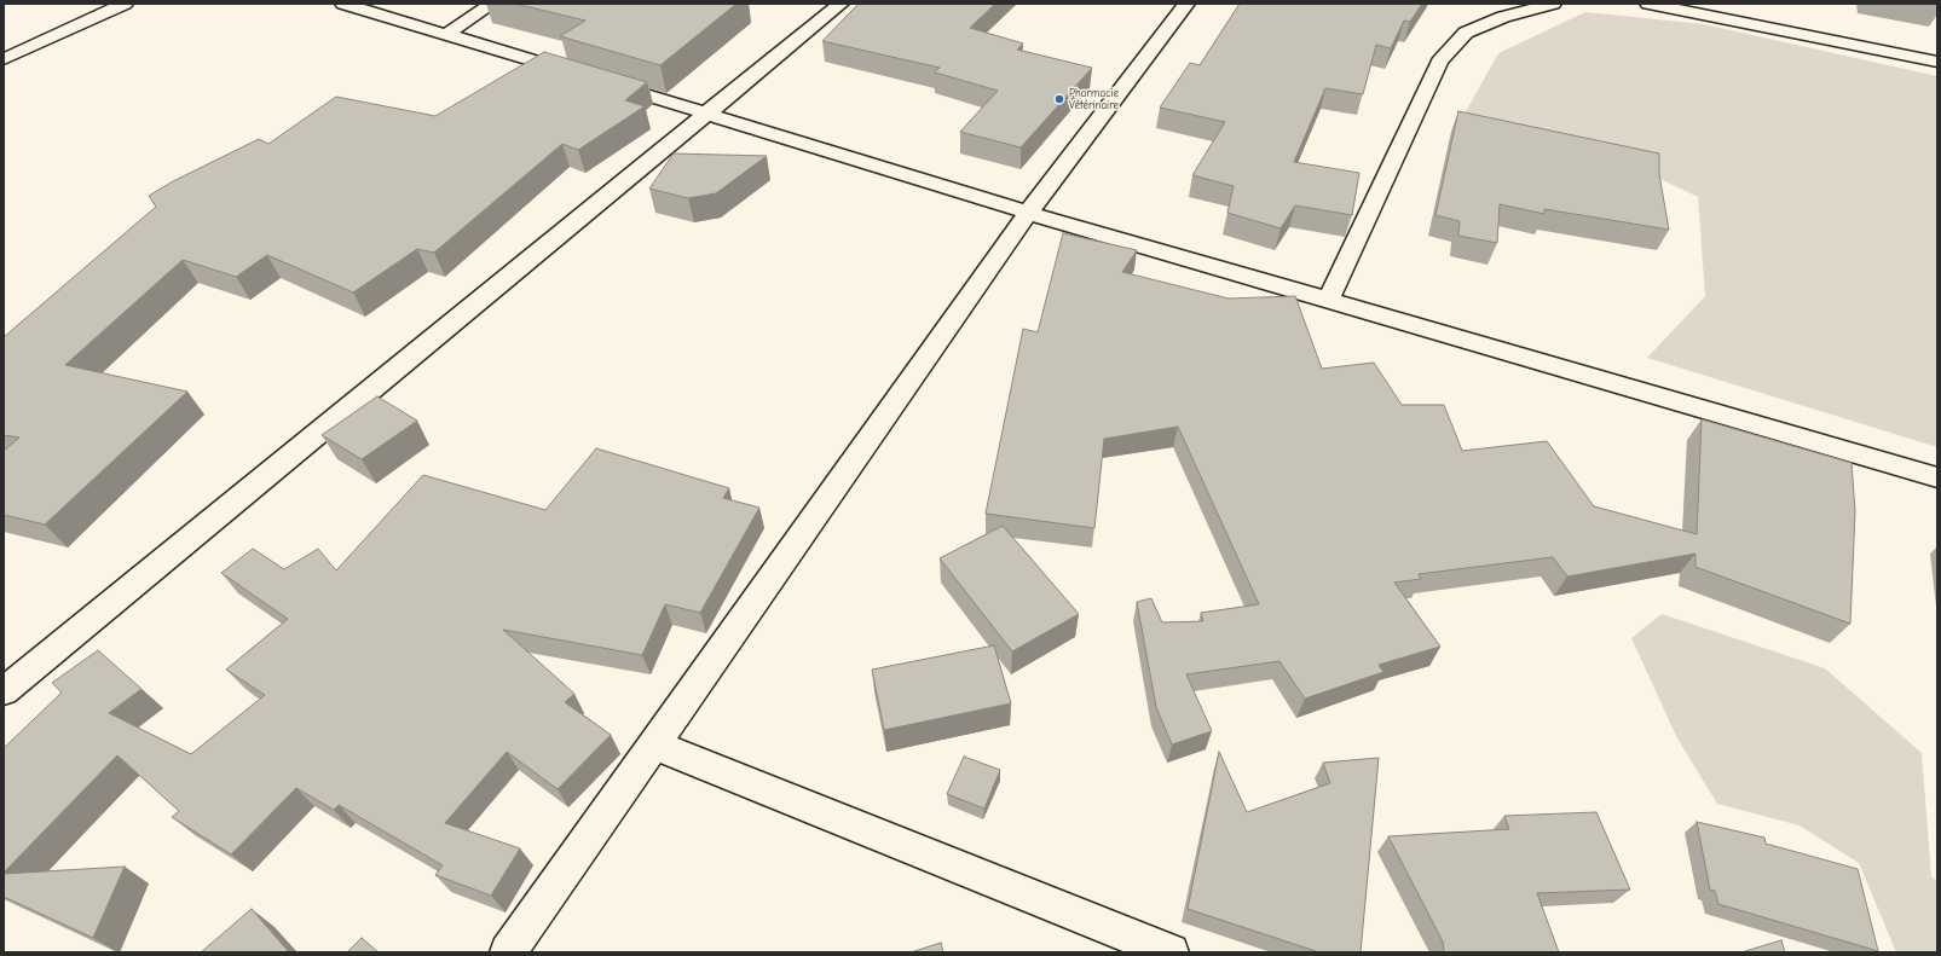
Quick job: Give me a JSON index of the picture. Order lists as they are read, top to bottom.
{
  "places": ["Pharmacie Vétérinaire"]
}
